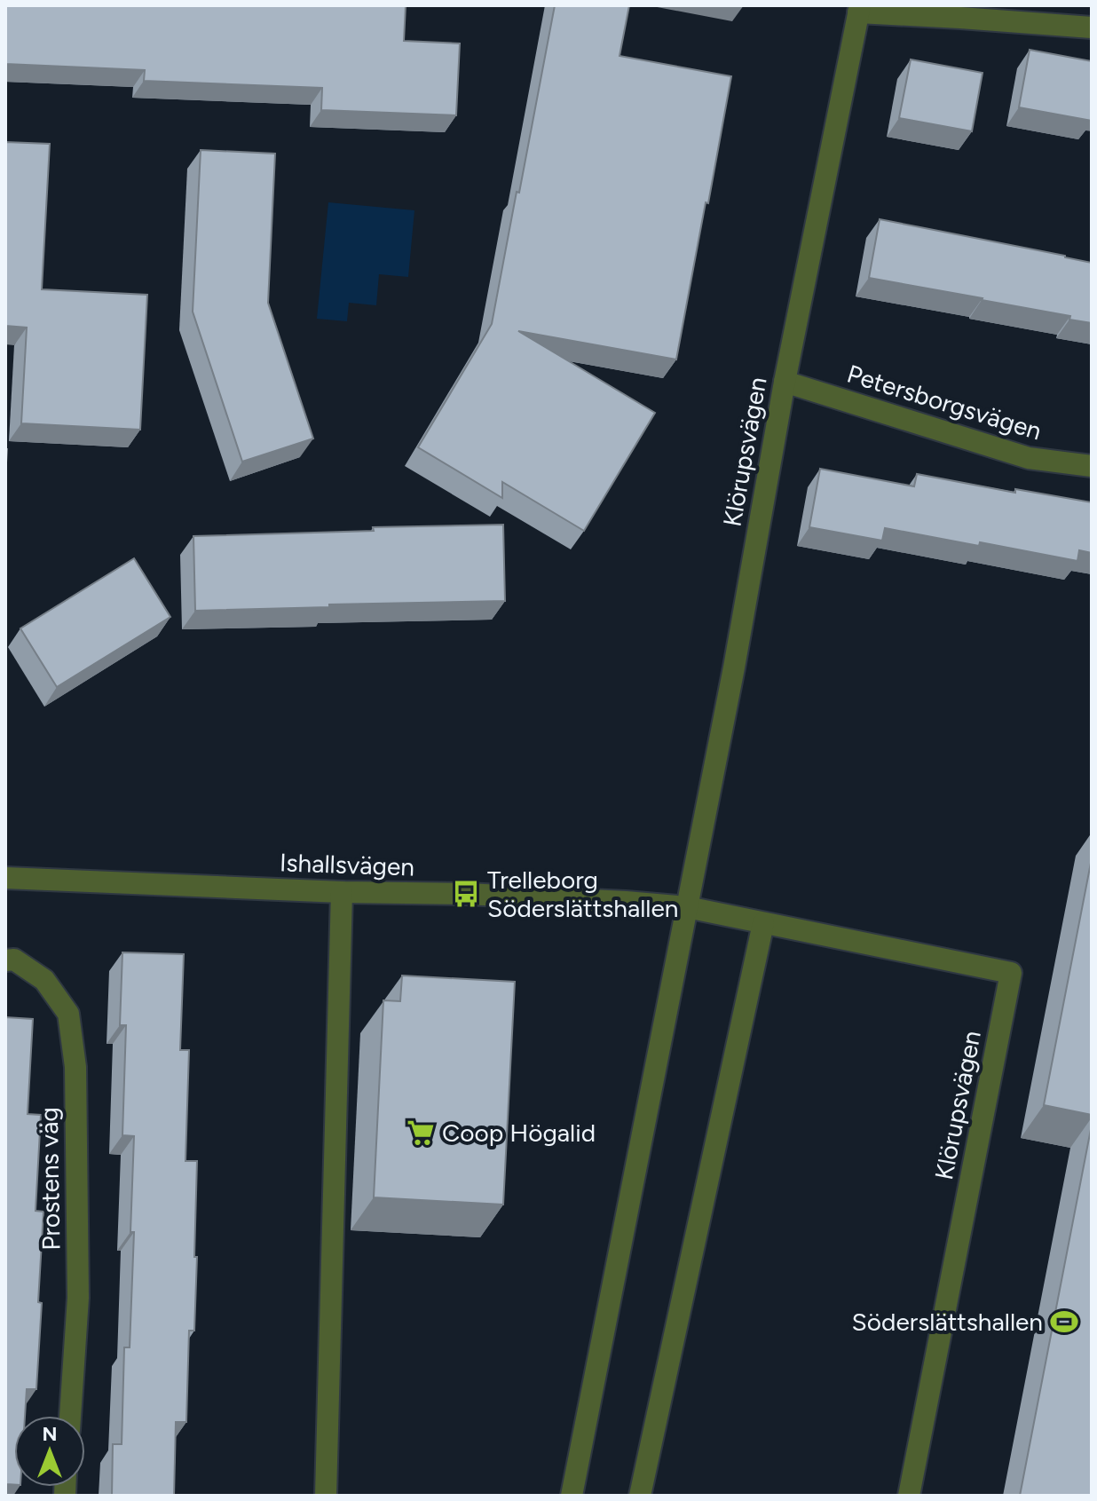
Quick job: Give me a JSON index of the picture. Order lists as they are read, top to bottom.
{
  "streets": {
    "street": [
      "Petersborgsvägen",
      "Klörupsvägen",
      "Ishallsvägen",
      "Prostens väg"
    ]
  },
  "crossings": [
    ["Petersborgsvägen", "Klörupsvägen"],
    ["Klörupsvägen", "Ishallsvägen"]
  ],
  "places": {
    "bus stop": ["Trelleborg Söderslättshallen"],
    "supermarket": ["Coop Högalid"],
    "sports": ["Söderslättshallen"]
  },
  "north": "top"
}
